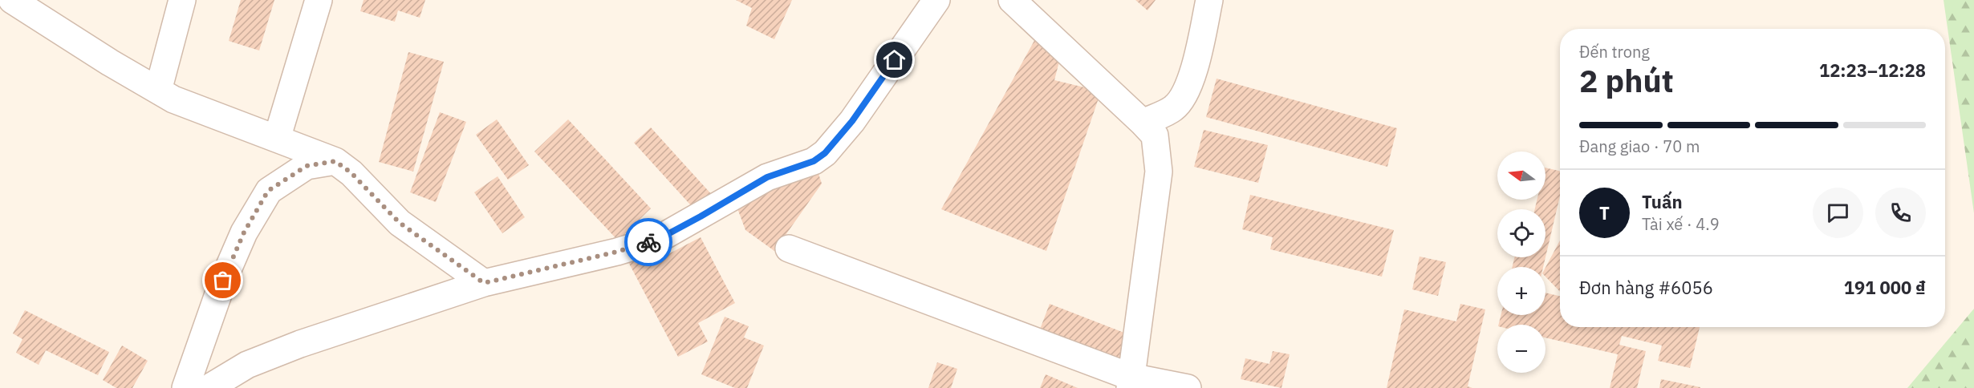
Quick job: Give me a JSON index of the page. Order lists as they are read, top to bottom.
{
  "north": "left",
  "page": {
    "heading": ["2 phút", "Đến trong", "12:23–12:28"],
    "panel": [
      "Tuấn",
      "Tài xế · 4.9",
      "Đơn hàng #6056",
      "191 000 ₫"
    ],
    "bar": "Đang giao · 70 m",
    "map_buttons": ["+", "−"],
    "round": "T"
  }
}
